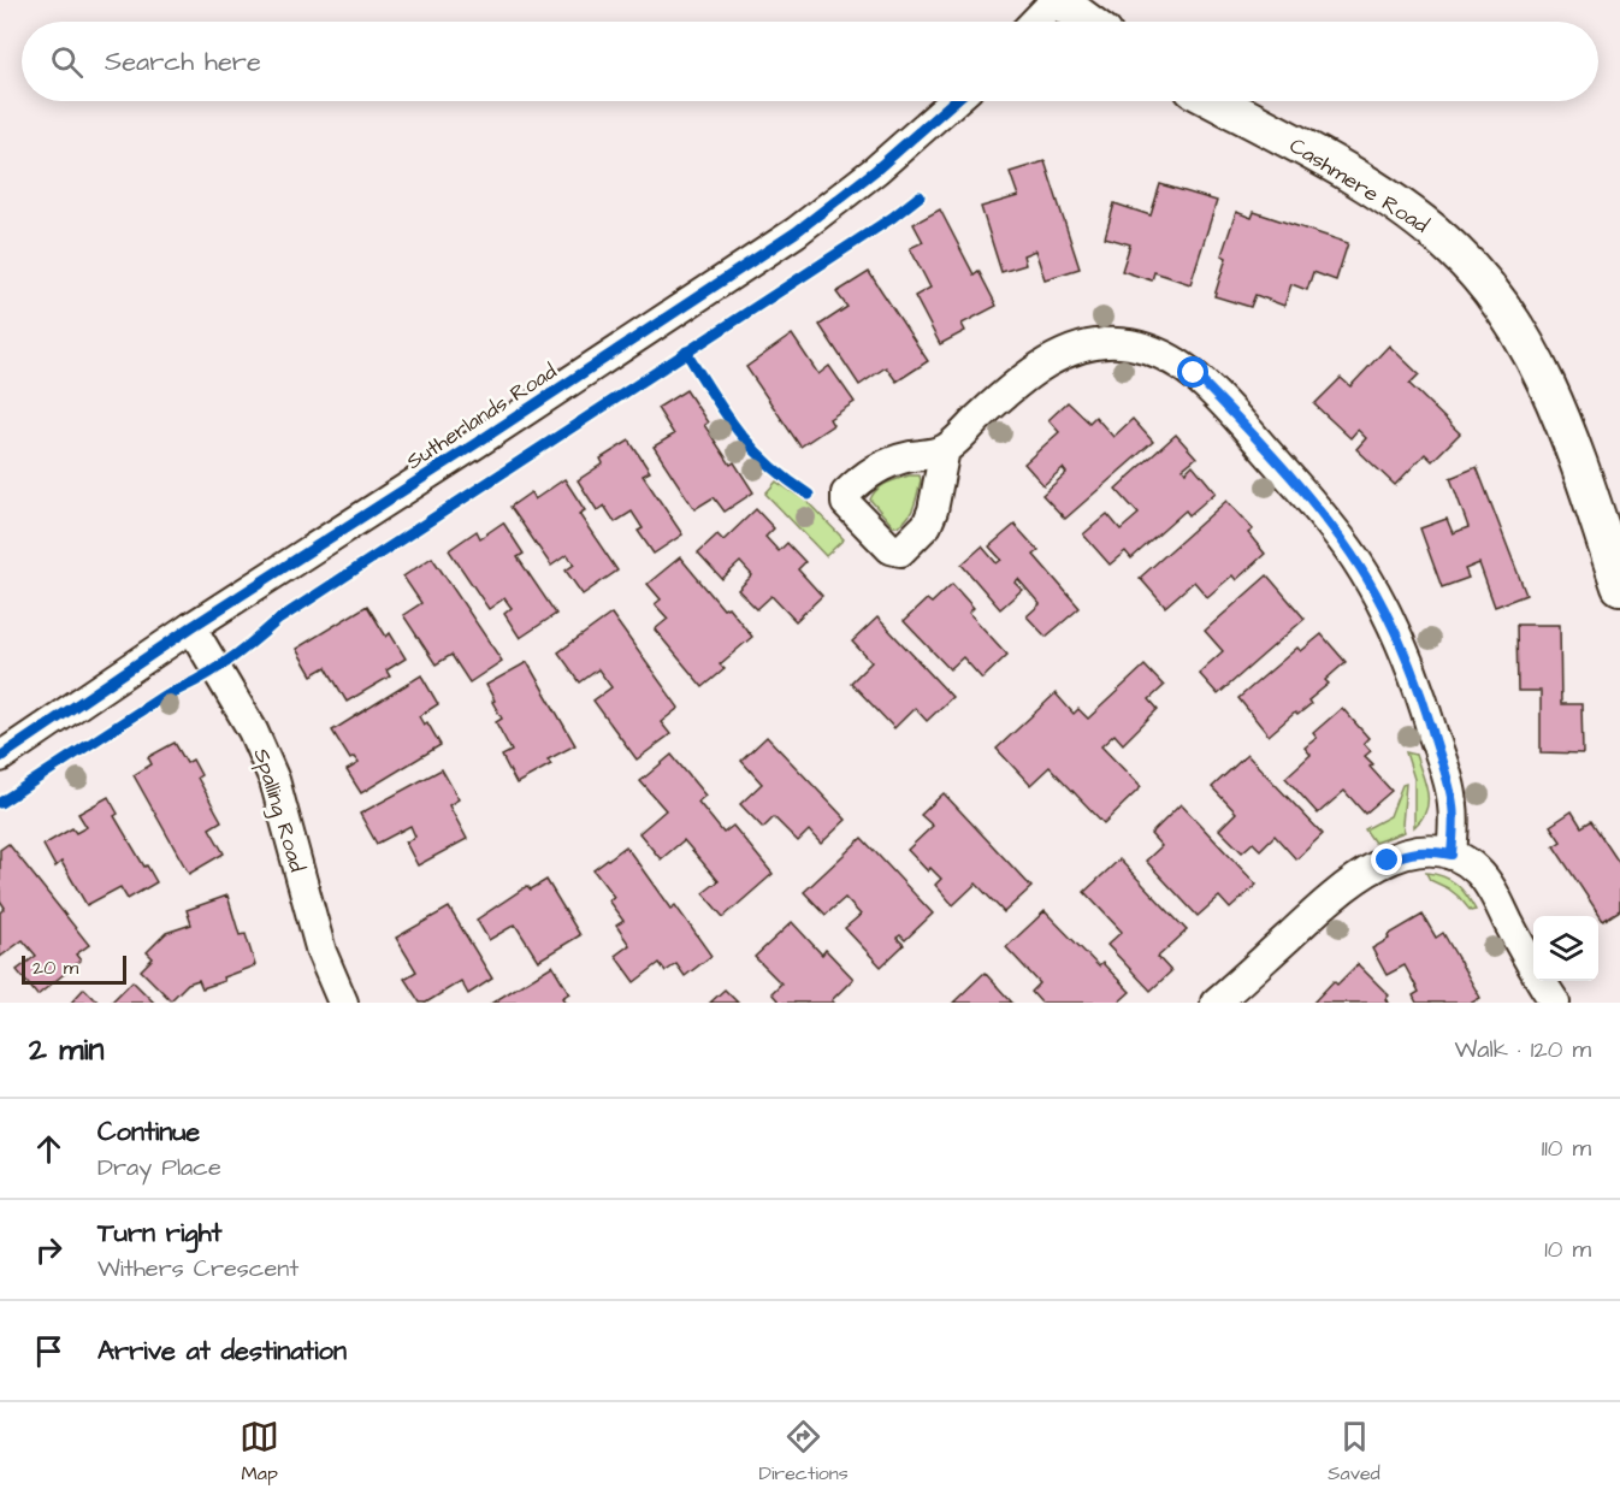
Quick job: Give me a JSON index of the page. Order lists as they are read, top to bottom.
{
  "streets": {
    "street": ["Cashmere Road", "Sutherlands Road", "Spalling Road"]
  },
  "crossings": [
    ["Sutherlands Road", "Spalling Road"]
  ],
  "scale_bar": "20 m",
  "page": {
    "search": "Search here",
    "scale": "20 m",
    "heading": ["2 min", "Walk · 120 m"],
    "list": [
      ["Continue", "Dray Place", "110 m"],
      ["Turn right", "Withers Crescent", "10 m"],
      "Arrive at destination"
    ],
    "nav": ["Map", "Directions", "Saved"]
  }
}
